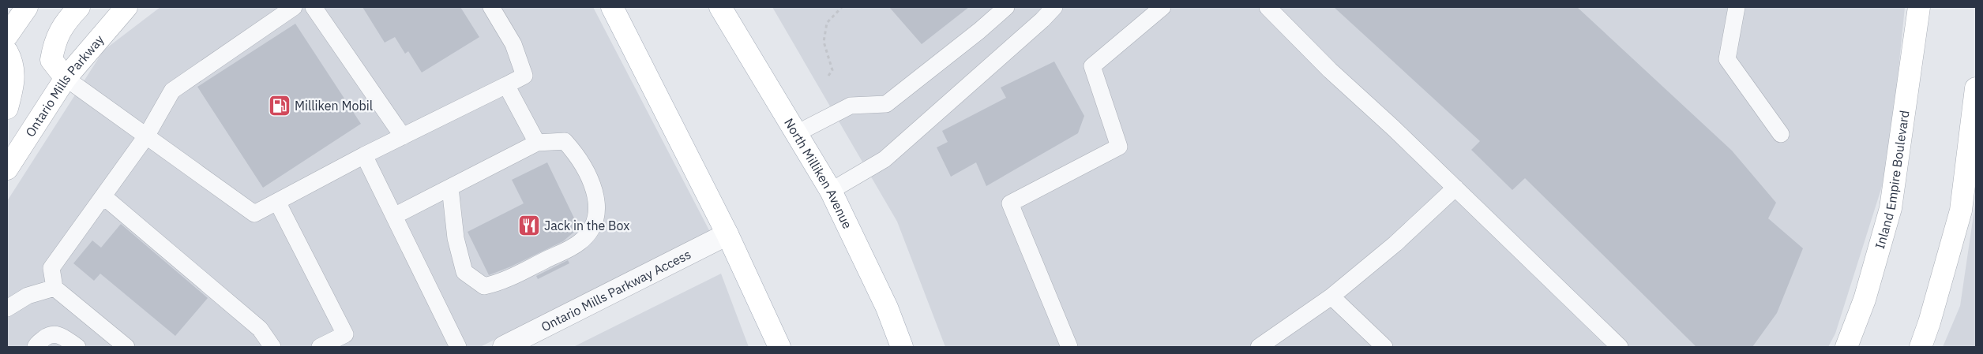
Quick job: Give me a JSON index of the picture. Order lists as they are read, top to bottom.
{
  "streets": {
    "main road": ["Ontario Mills Parkway", "North Milliken Avenue", "Inland Empire Boulevard"],
    "street": ["Ontario Mills Parkway Access"]
  },
  "places": {
    "fuel station": ["Milliken Mobil"],
    "restaurant": ["Jack in the Box"]
  }
}
